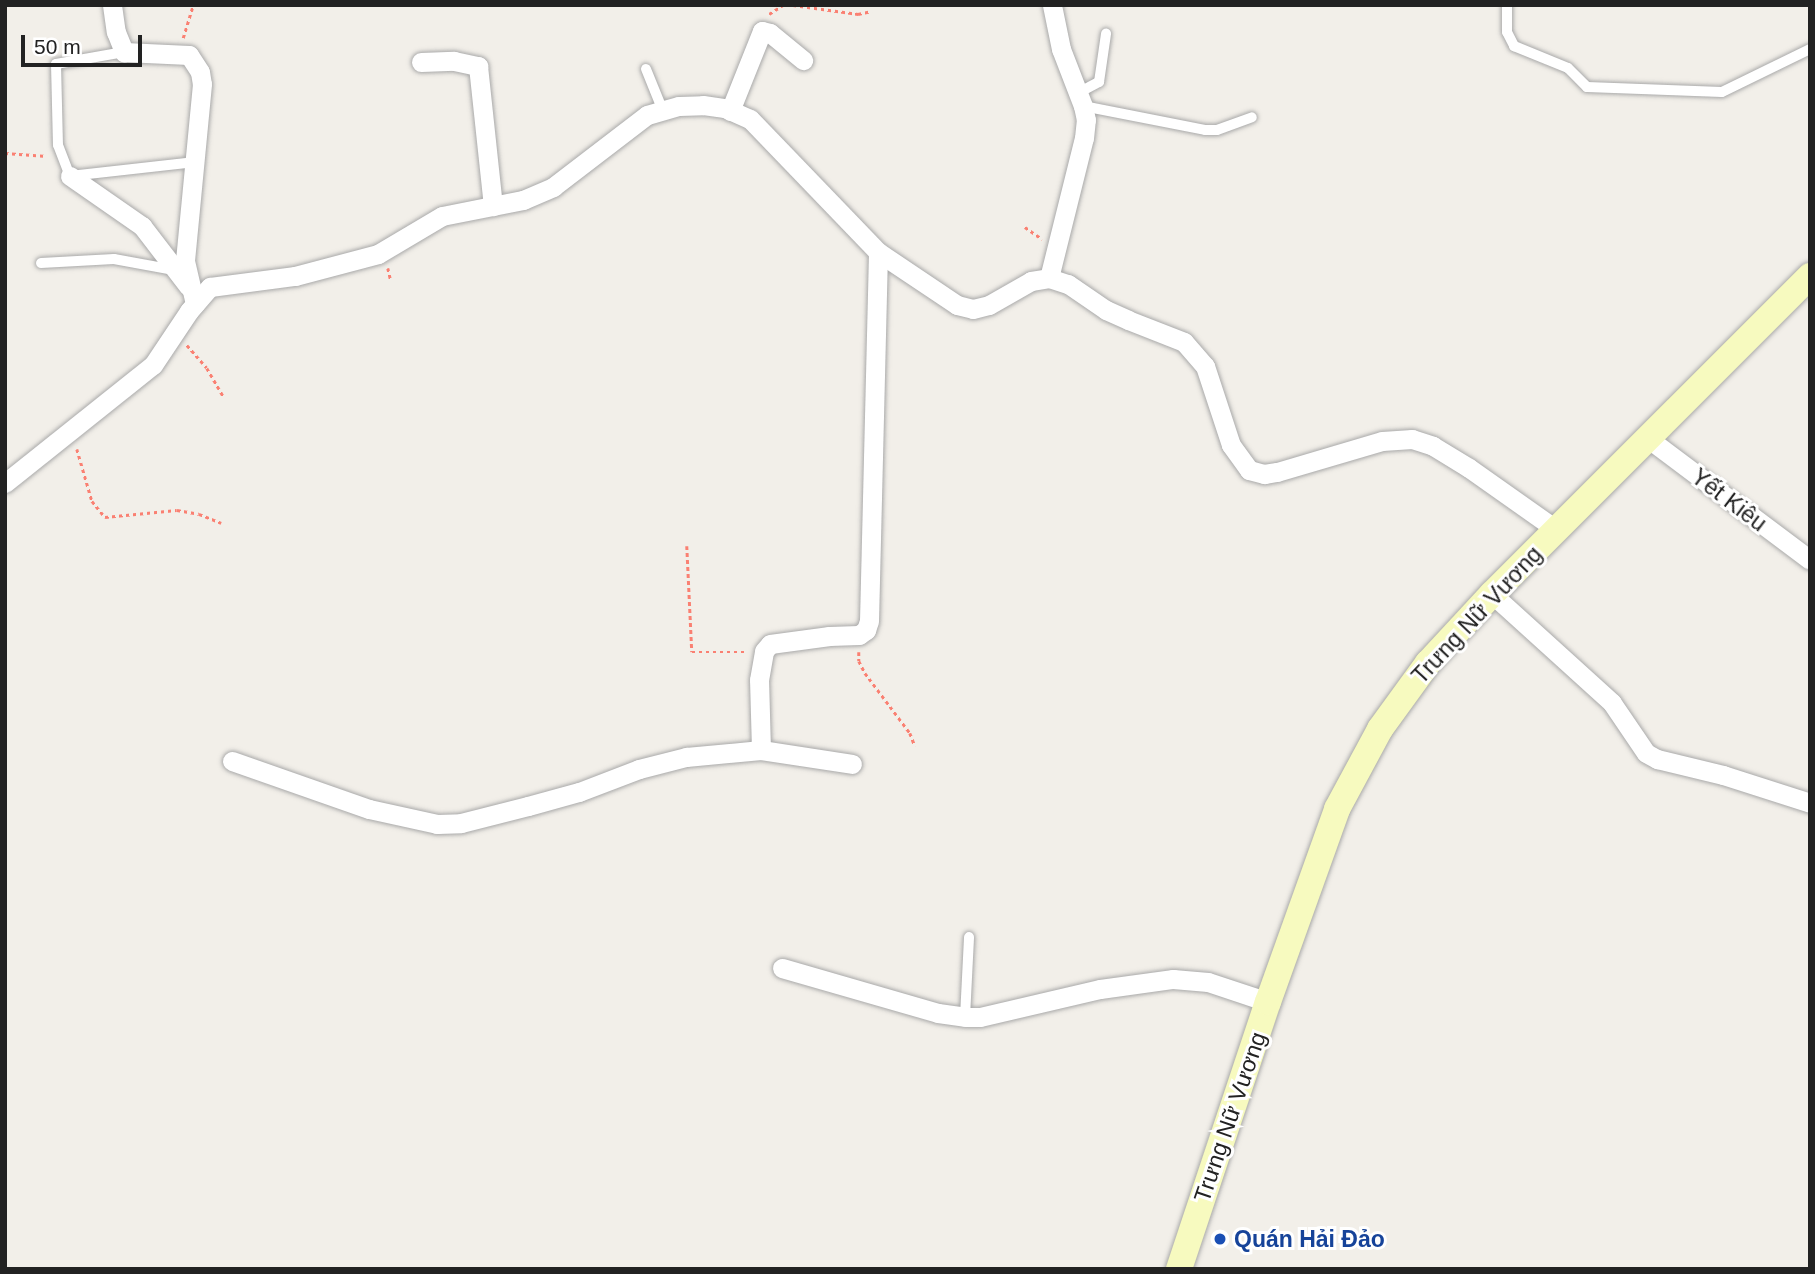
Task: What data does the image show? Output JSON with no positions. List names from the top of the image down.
{
  "streets": {
    "main road": ["Trưng Nữ Vương"],
    "street": ["Yết Kiêu"]
  },
  "crossings": [
    ["Yết Kiêu", "Trưng Nữ Vương"]
  ],
  "places": ["Quán Hải Đảo"],
  "scale_bar": "50 m"
}
